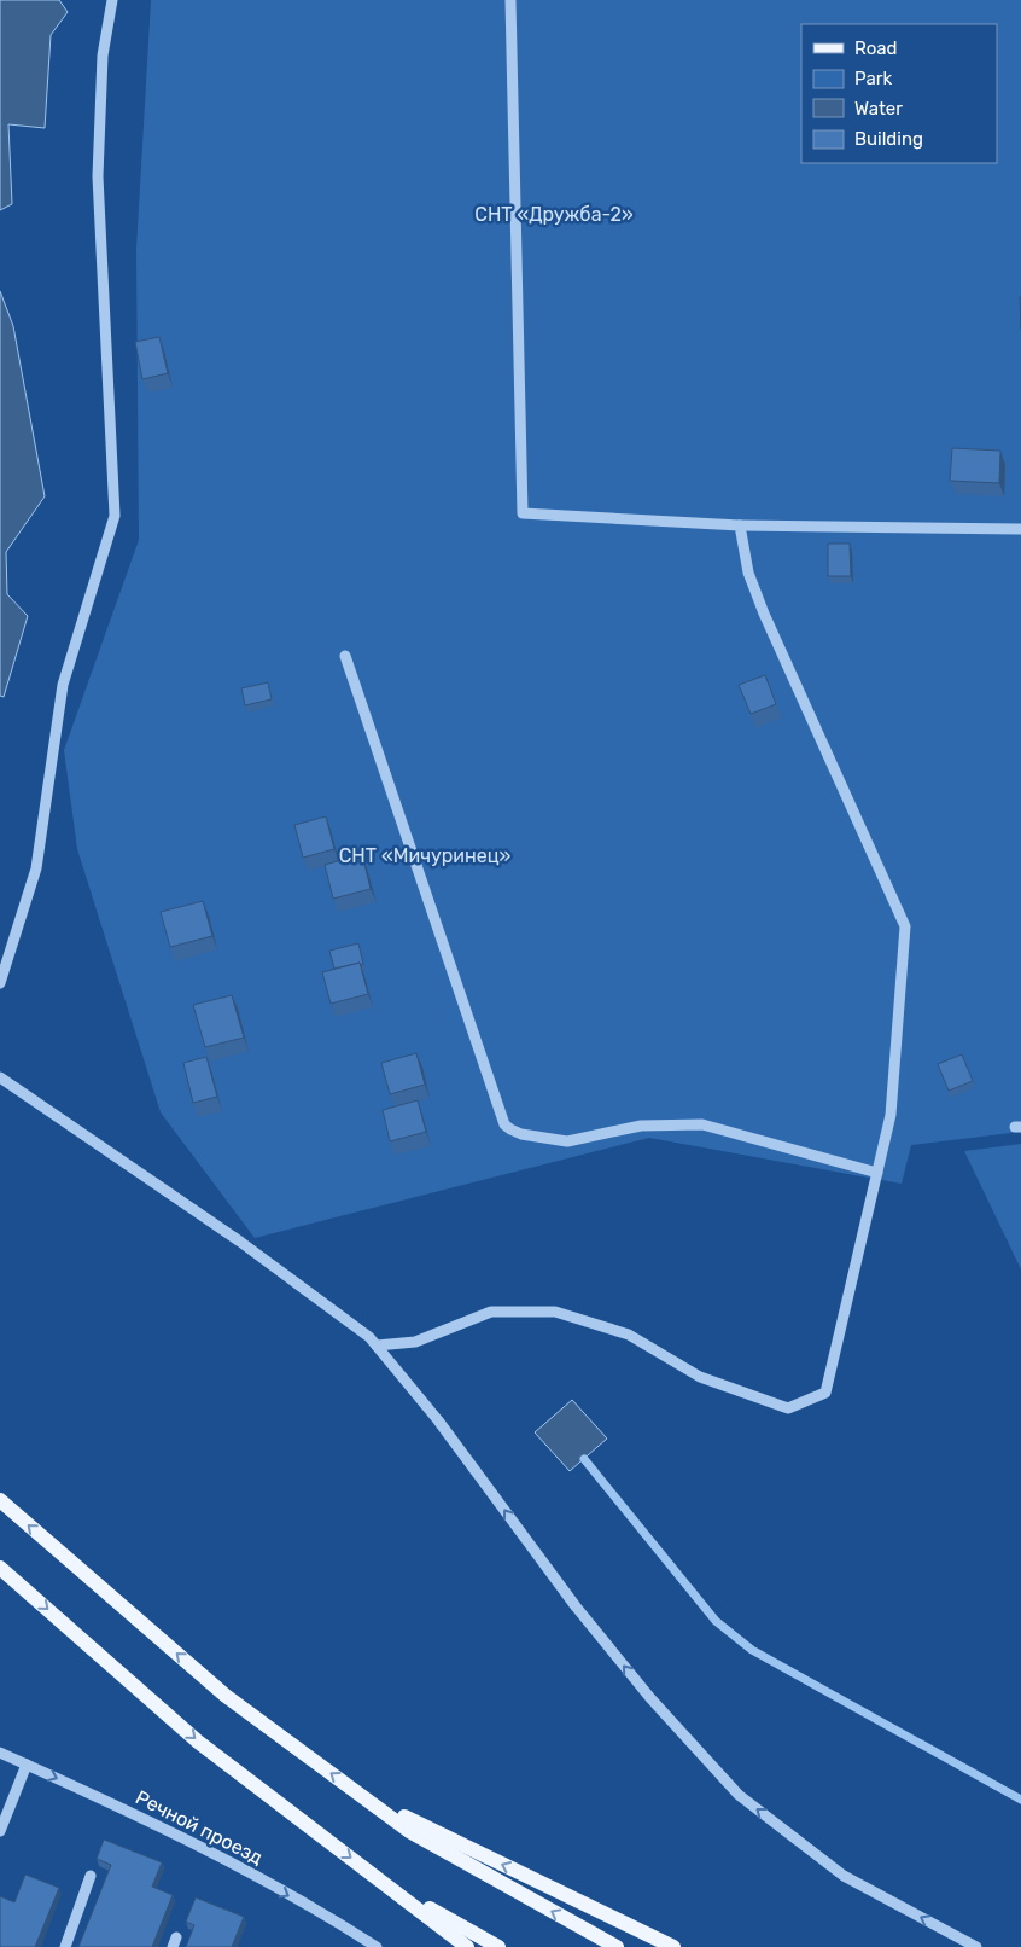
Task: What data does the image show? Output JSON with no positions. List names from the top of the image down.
{
  "streets": {
    "street": ["Речной проезд"]
  },
  "one_way": ["Речной проезд"],
  "parks": ["СНТ «Дружба-2»", "СНТ «Мичуринец»"],
  "legend": [
    "Road",
    "Park",
    "Water",
    "Building"
  ]
}
